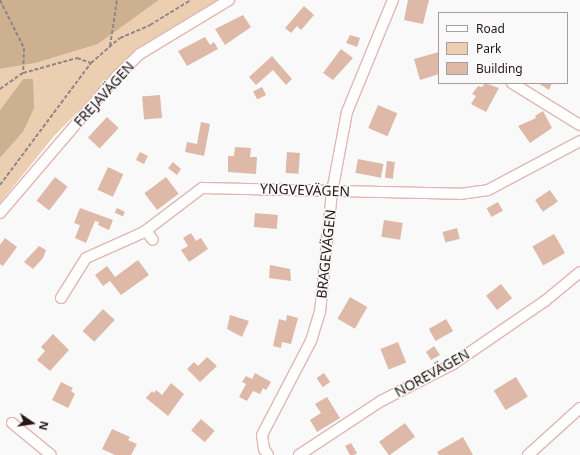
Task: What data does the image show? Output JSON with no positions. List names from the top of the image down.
{
  "streets": {
    "street": [
      "FREJAVÄGEN",
      "YNGVEVÄGEN",
      "BRAGEVÄGEN",
      "NOREVÄGEN"
    ]
  },
  "crossings": [
    ["YNGVEVÄGEN", "BRAGEVÄGEN"]
  ],
  "legend": ["Road", "Park", "Building"],
  "north": "right"
}
